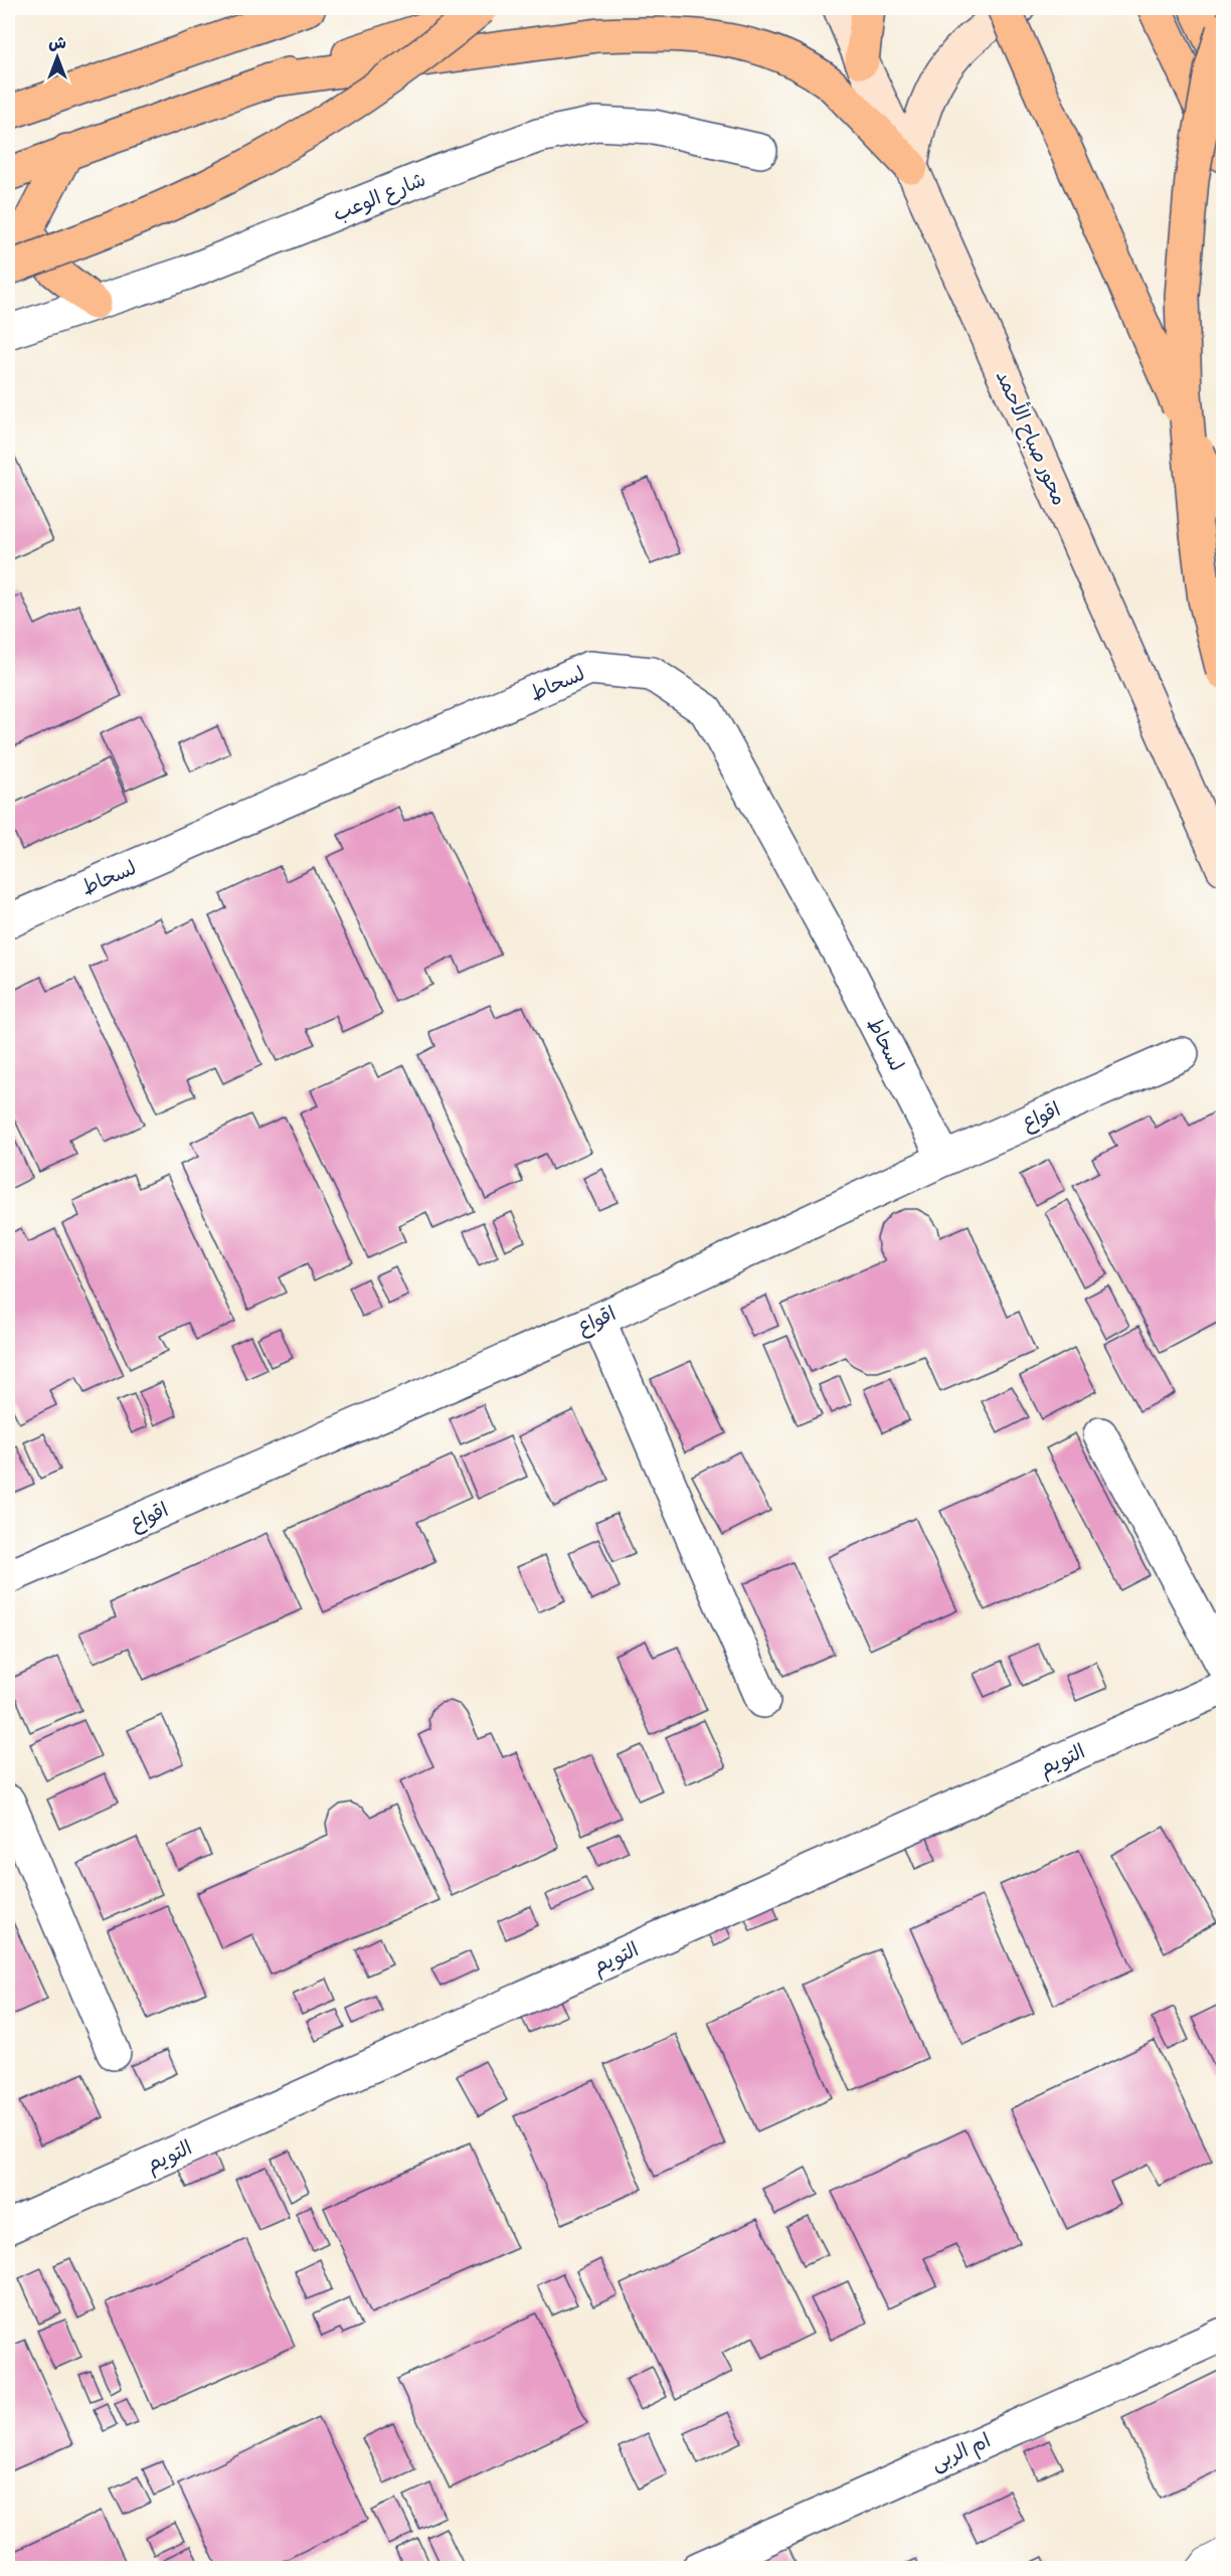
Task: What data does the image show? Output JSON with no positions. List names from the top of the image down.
{
  "streets": {
    "street": [
      "شارع الوعب",
      "محور صباح الأحمد",
      "لسحاط",
      "اقواع",
      "التويم",
      "ام الربى"
    ]
  },
  "crossings": [
    ["لسحاط", "اقواع"]
  ],
  "north": "top"
}
